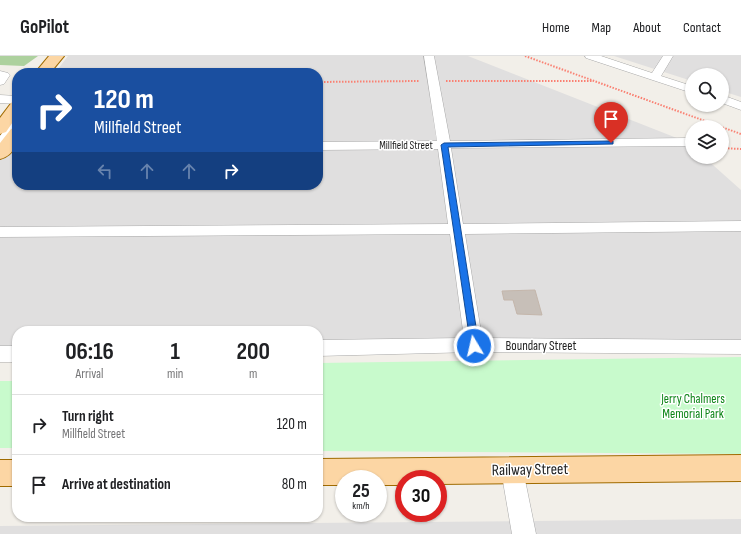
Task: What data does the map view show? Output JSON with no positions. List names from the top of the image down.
{
  "streets": {
    "main road": ["Railway Street"],
    "street": ["Millfield Street", "Boundary Street"]
  },
  "parks": ["Jerry Chalmers Memorial Park"],
  "page": {
    "header": "GoPilot",
    "nav": [
      "Home",
      "Map",
      "About",
      "Contact"
    ],
    "turn": ["120 m", "Millfield Street"],
    "eta": [
      "06:16",
      "Arrival",
      "1",
      "min",
      "200",
      "m"
    ],
    "list": [
      {
        "name": "Turn right",
        "note": "Millfield Street",
        "value": "120 m"
      },
      {
        "name": "Arrive at destination",
        "value": "80 m"
      }
    ],
    "speed": "25 km/h",
    "limit": "30"
  }
}
